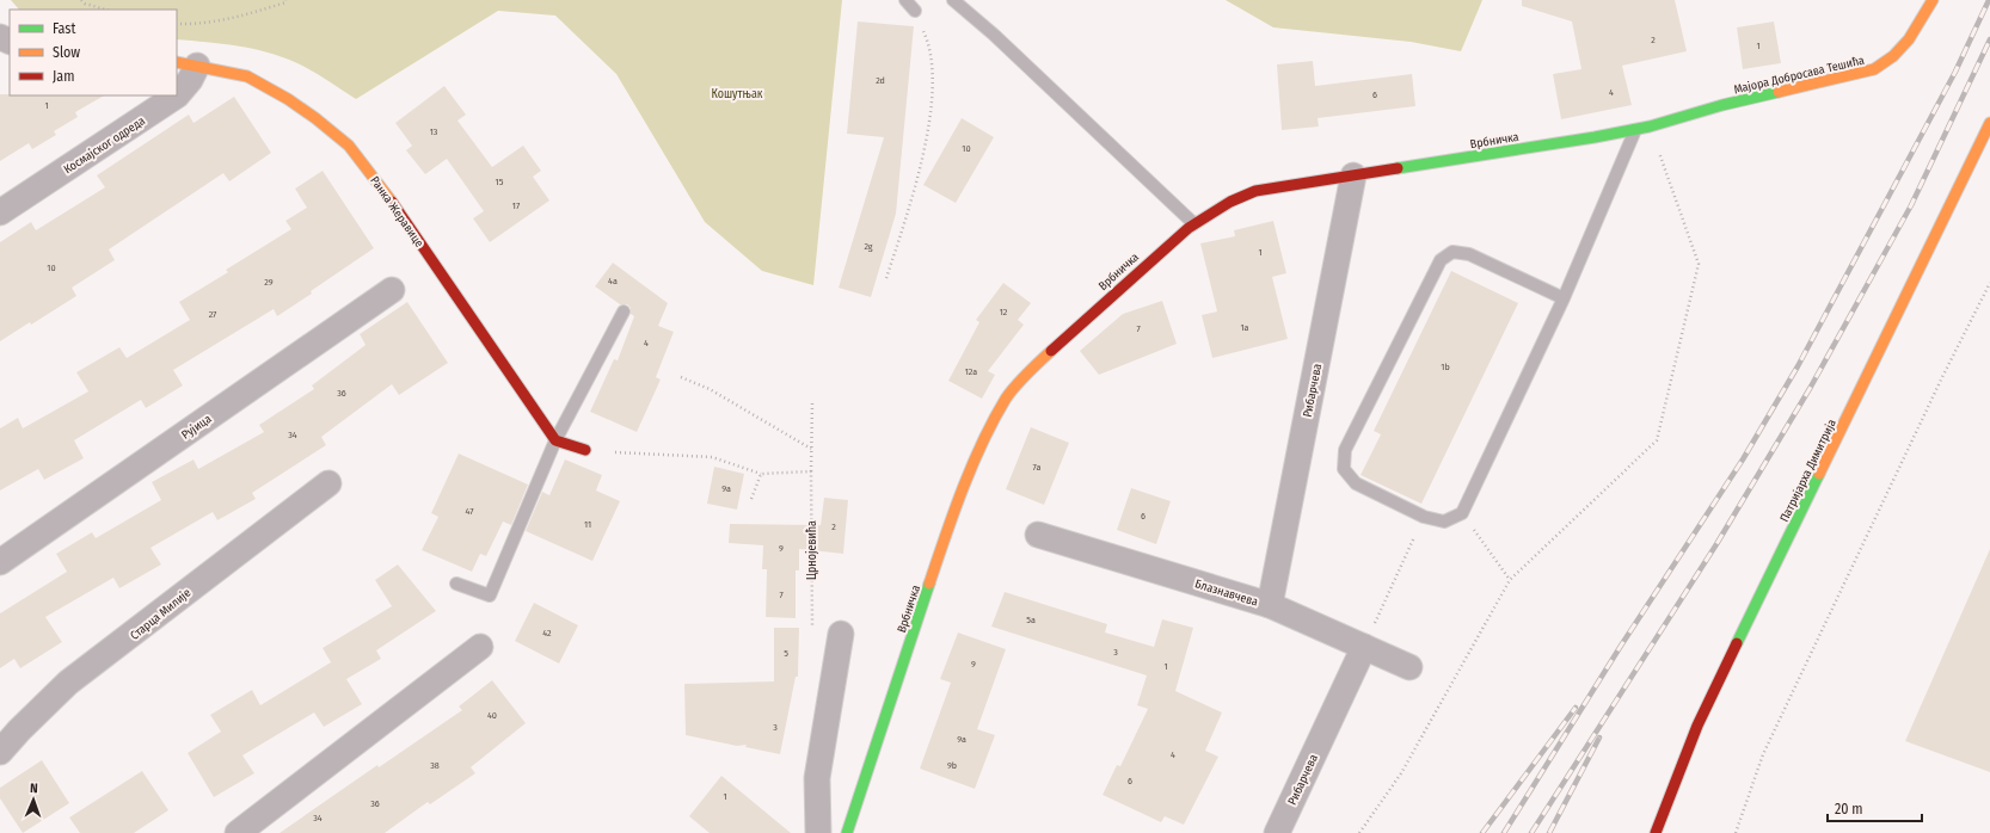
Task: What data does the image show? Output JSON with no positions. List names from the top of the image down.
{
  "streets": {
    "street": [
      "Мајора Добросава Тешића",
      "Врбничка",
      "Космајског одреда",
      "Ранка Жеравице",
      "Рибарчева",
      "Рујица",
      "Патријарха Димитрија",
      "Блазнавчева",
      "Старца Милије"
    ],
    "path": ["Црнојевића"]
  },
  "crossings": [
    ["Мајора Добросава Тешића", "Врбничка"],
    ["Врбничка", "Рибарчева"],
    ["Космајског одреда", "Ранка Жеравице"],
    ["Рибарчева", "Блазнавчева"]
  ],
  "parks": ["Кошутњак"],
  "house_numbers": [
    "2",
    "1",
    "2d",
    "4",
    "6",
    "1",
    "13",
    "10",
    "15",
    "17",
    "2g",
    "1",
    "10",
    "4a",
    "29",
    "12",
    "27",
    "1a",
    "7",
    "4",
    "1b",
    "12a",
    "36",
    "34",
    "7a",
    "9a",
    "47",
    "6",
    "11",
    "2",
    "9",
    "7",
    "5a",
    "42",
    "3",
    "5",
    "9",
    "1",
    "40",
    "3",
    "9a",
    "4",
    "38",
    "9b",
    "6",
    "1",
    "36",
    "34"
  ],
  "legend": ["Fast", "Slow", "Jam"],
  "scale_bar": "20 m",
  "north": "top"
}
